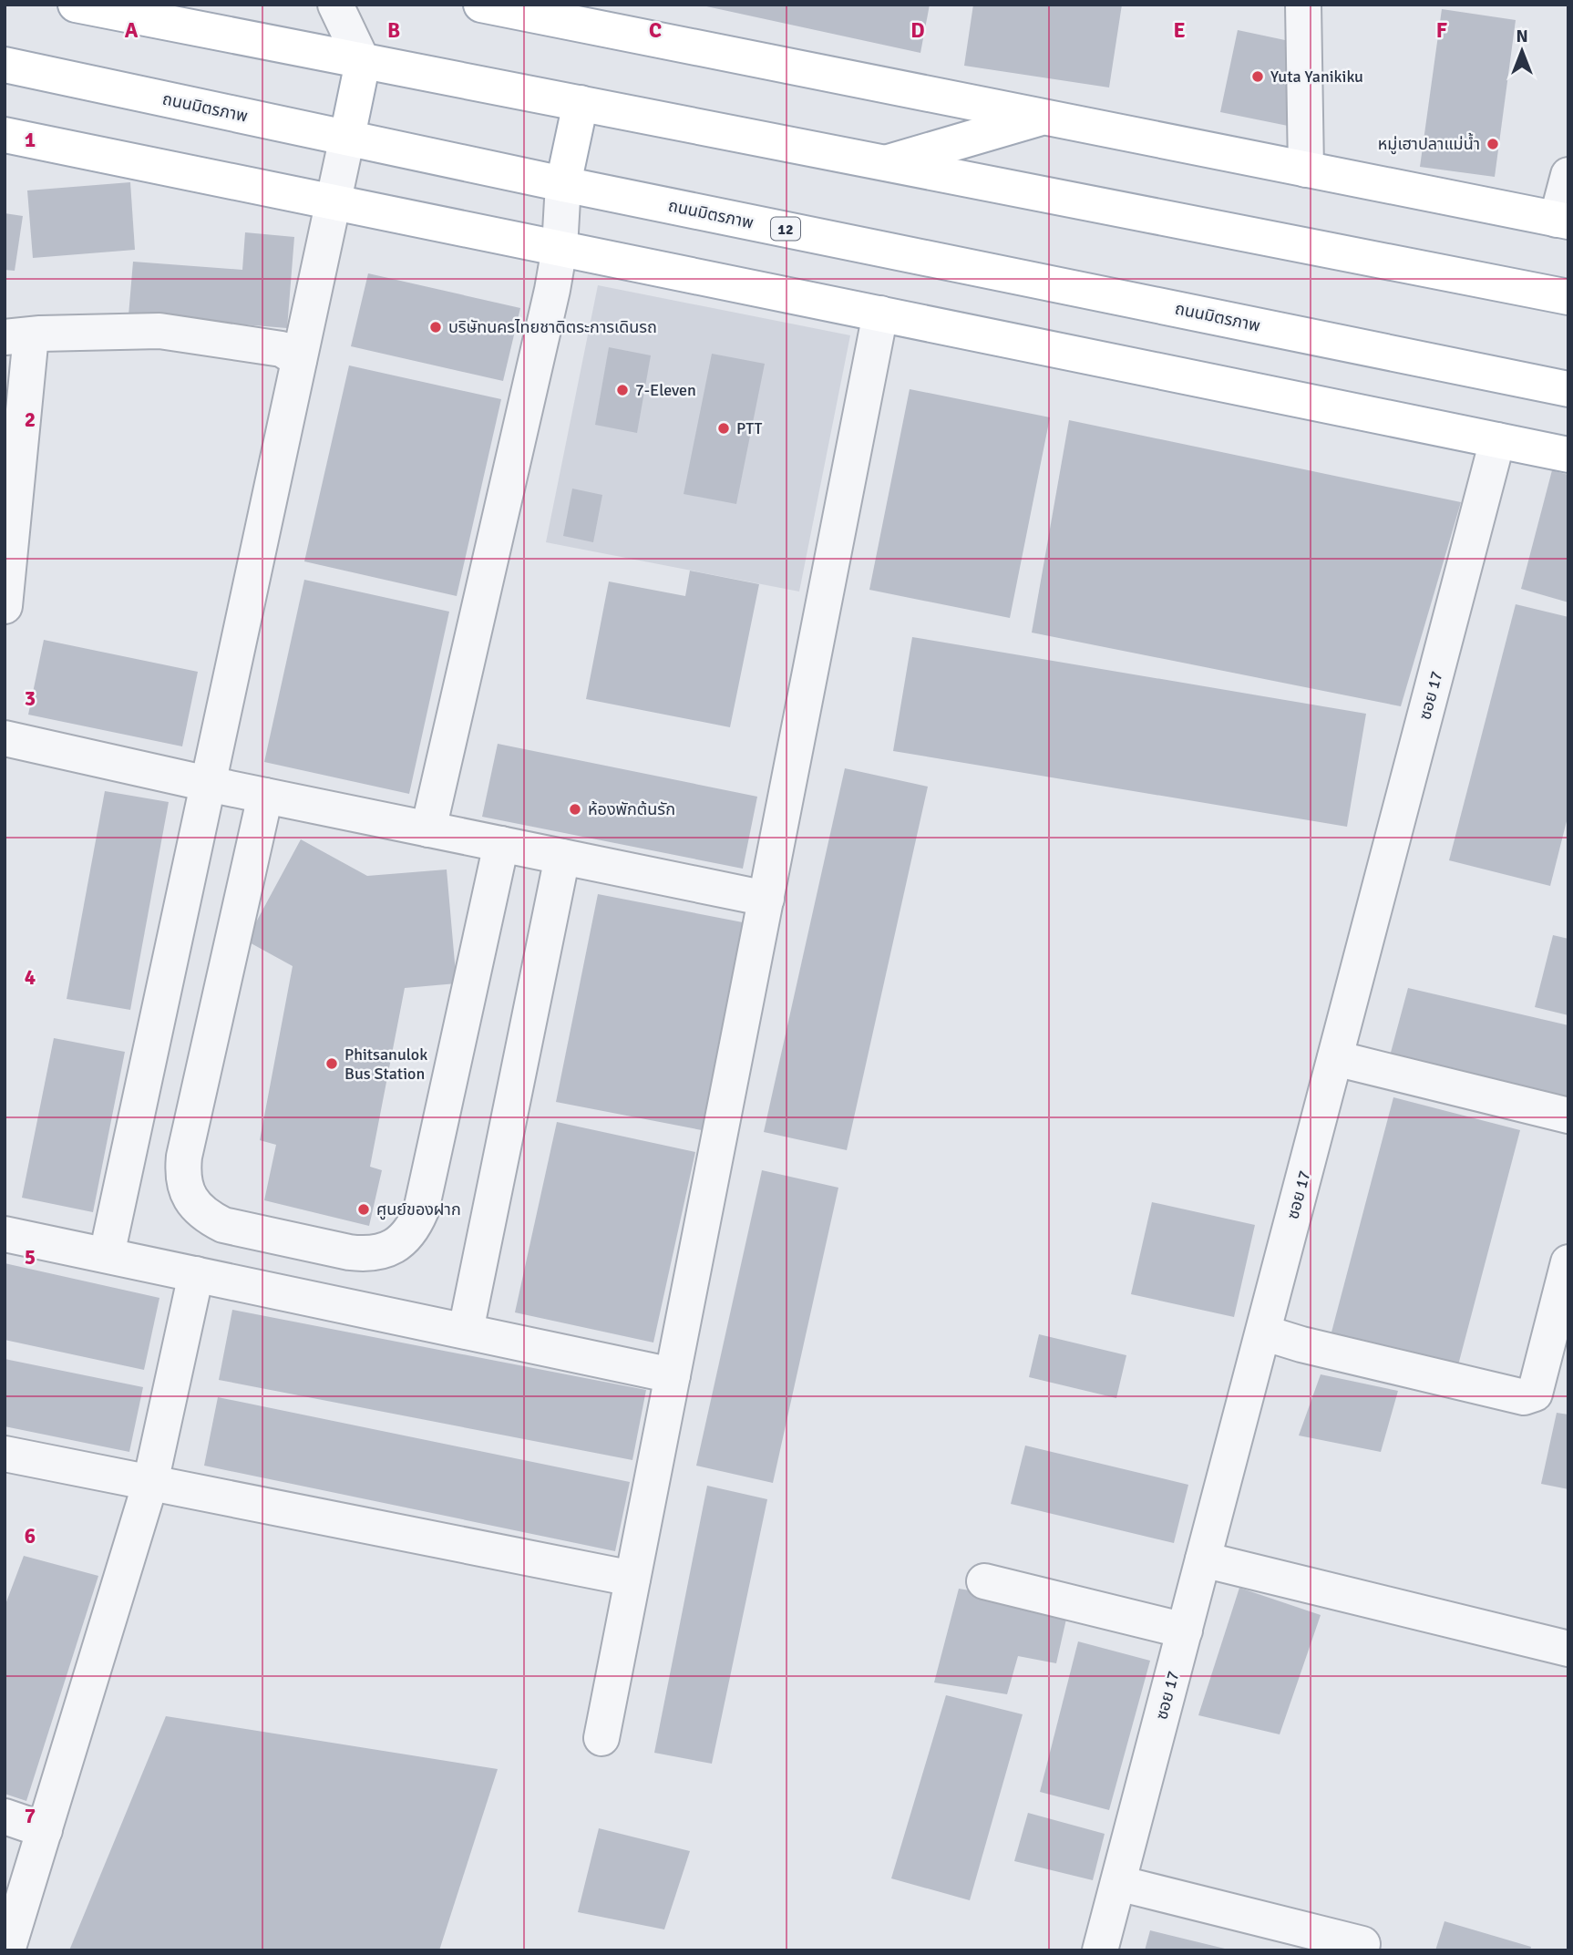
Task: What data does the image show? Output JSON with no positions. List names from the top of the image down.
{
  "streets": {
    "main road": ["ถนนมิตรภาพ", "12"],
    "street": ["ซอย 17"]
  },
  "places": [
    "Yuta Yanikiku",
    "หมู่เฮาปลาแม่น้ำ",
    "บริษัทนครไทยชาติตระการเดินรถ",
    "7-Eleven",
    "PTT",
    "ห้องพักต้นรัก",
    "Phitsanulok Bus Station",
    "ศูนย์ของฝาก"
  ],
  "north": "top",
  "grid": {
    "columns": [
      "A",
      "B",
      "C",
      "D",
      "E",
      "F"
    ],
    "rows": [
      "1",
      "2",
      "3",
      "4",
      "5",
      "6",
      "7"
    ]
  }
}
